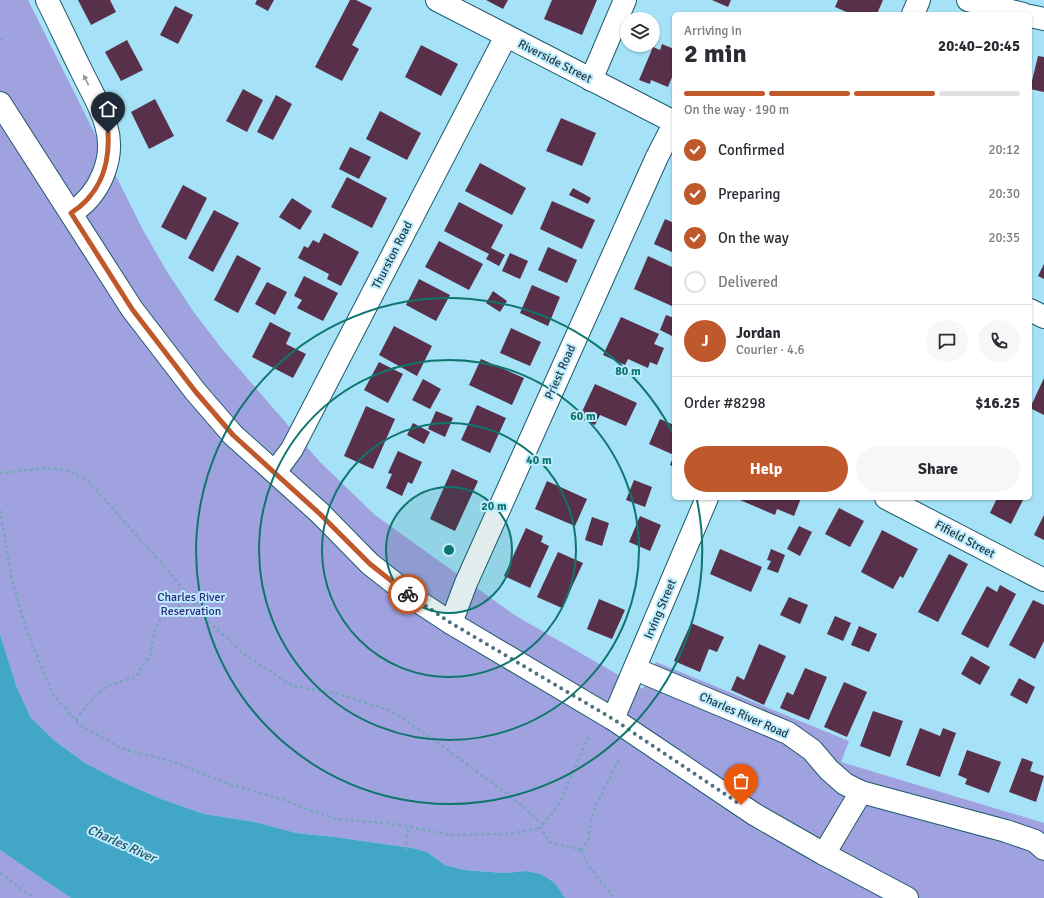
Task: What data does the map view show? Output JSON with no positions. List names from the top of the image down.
{
  "streets": {
    "street": [
      "Riverside Street",
      "Thurston Road",
      "Priest Road",
      "Fifield Street",
      "Irving Street",
      "Charles River Road"
    ]
  },
  "crossings": [
    ["Riverside Street", "Thurston Road"],
    ["Irving Street", "Charles River Road"]
  ],
  "water": ["Charles River"],
  "parks": ["Charles River Reservation"],
  "page": {
    "heading": ["2 min", "Arriving in", "20:40–20:45"],
    "panel": [
      "Jordan",
      "Courier · 4.6",
      "Order #8298",
      "$16.25"
    ],
    "bar": "On the way · 190 m",
    "list": [
      ["Confirmed", "20:12"],
      ["Preparing", "20:30"],
      ["On the way", "20:35"],
      "Delivered"
    ],
    "round": "J",
    "buttons": ["Help", "Share"]
  },
  "rings": [
    "80 m",
    "60 m",
    "40 m",
    "20 m"
  ]
}
